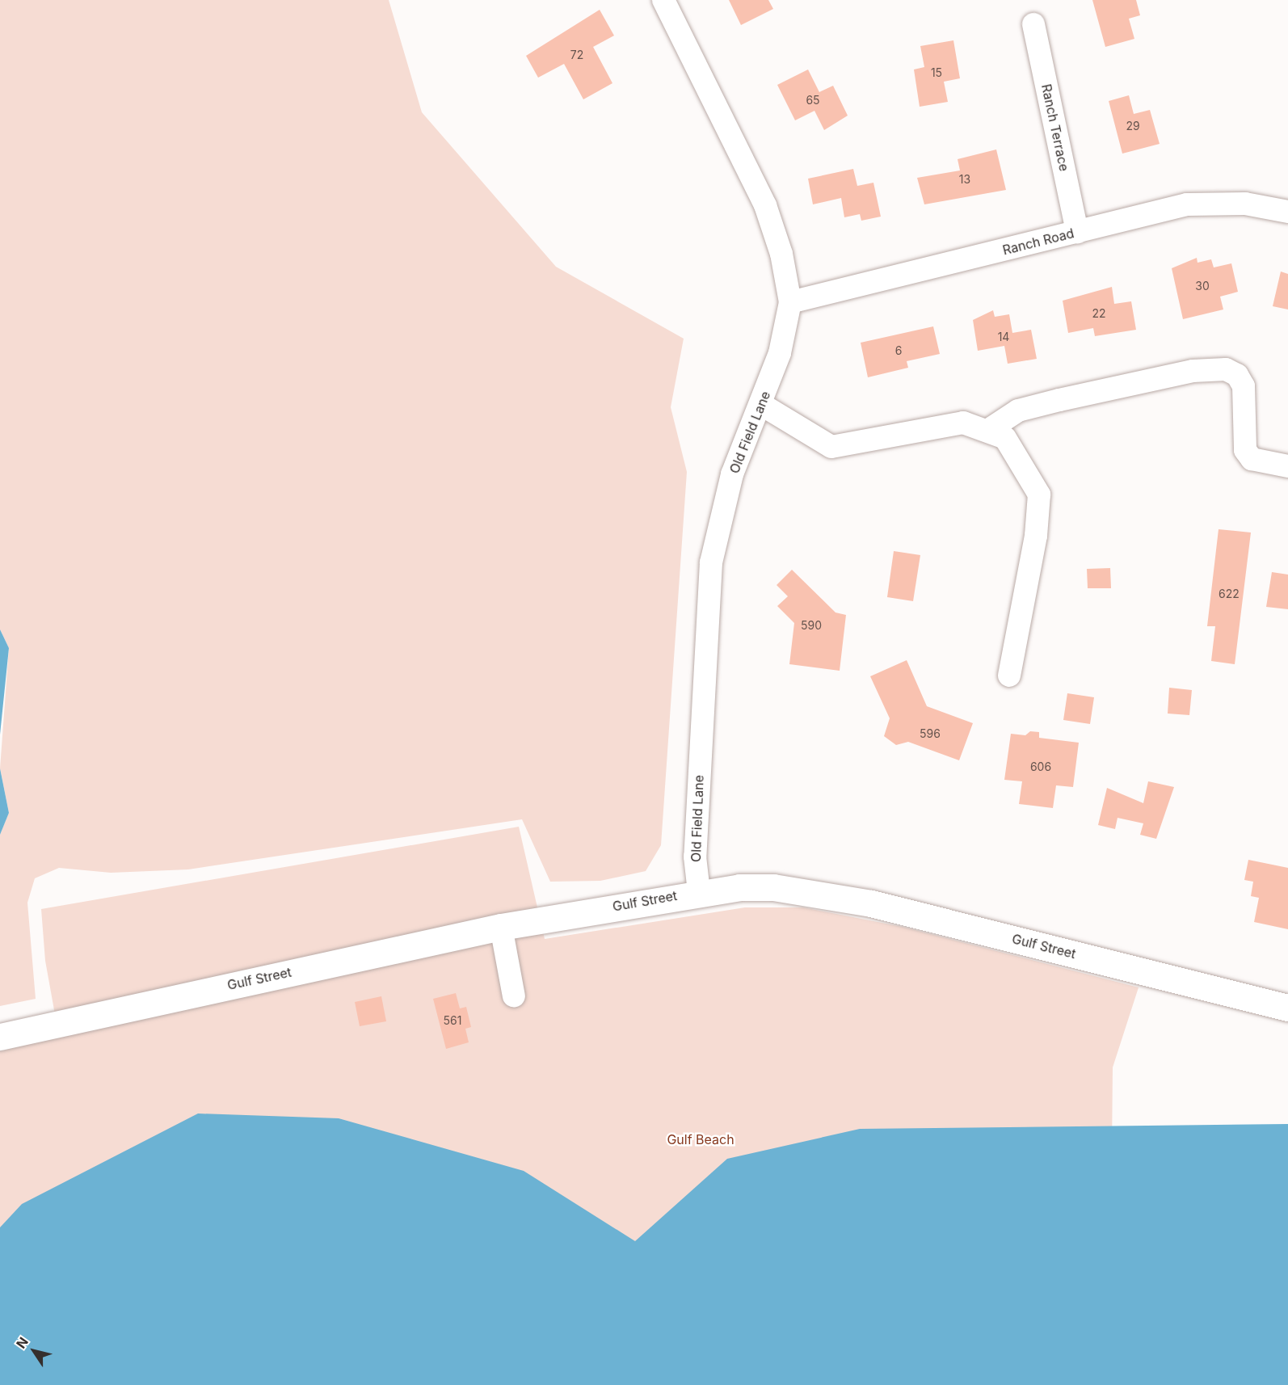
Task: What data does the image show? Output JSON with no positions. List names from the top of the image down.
{
  "streets": {
    "main road": ["Gulf Street"],
    "street": ["Ranch Terrace", "Ranch Road", "Old Field Lane"]
  },
  "crossings": [
    ["Ranch Terrace", "Ranch Road"],
    ["Ranch Road", "Old Field Lane"],
    ["Old Field Lane", "Gulf Street"]
  ],
  "parks": ["Gulf Beach"],
  "house_numbers": [
    "72",
    "15",
    "65",
    "29",
    "13",
    "30",
    "22",
    "14",
    "6",
    "622",
    "590",
    "596",
    "606",
    "561"
  ],
  "north": "top left"
}
